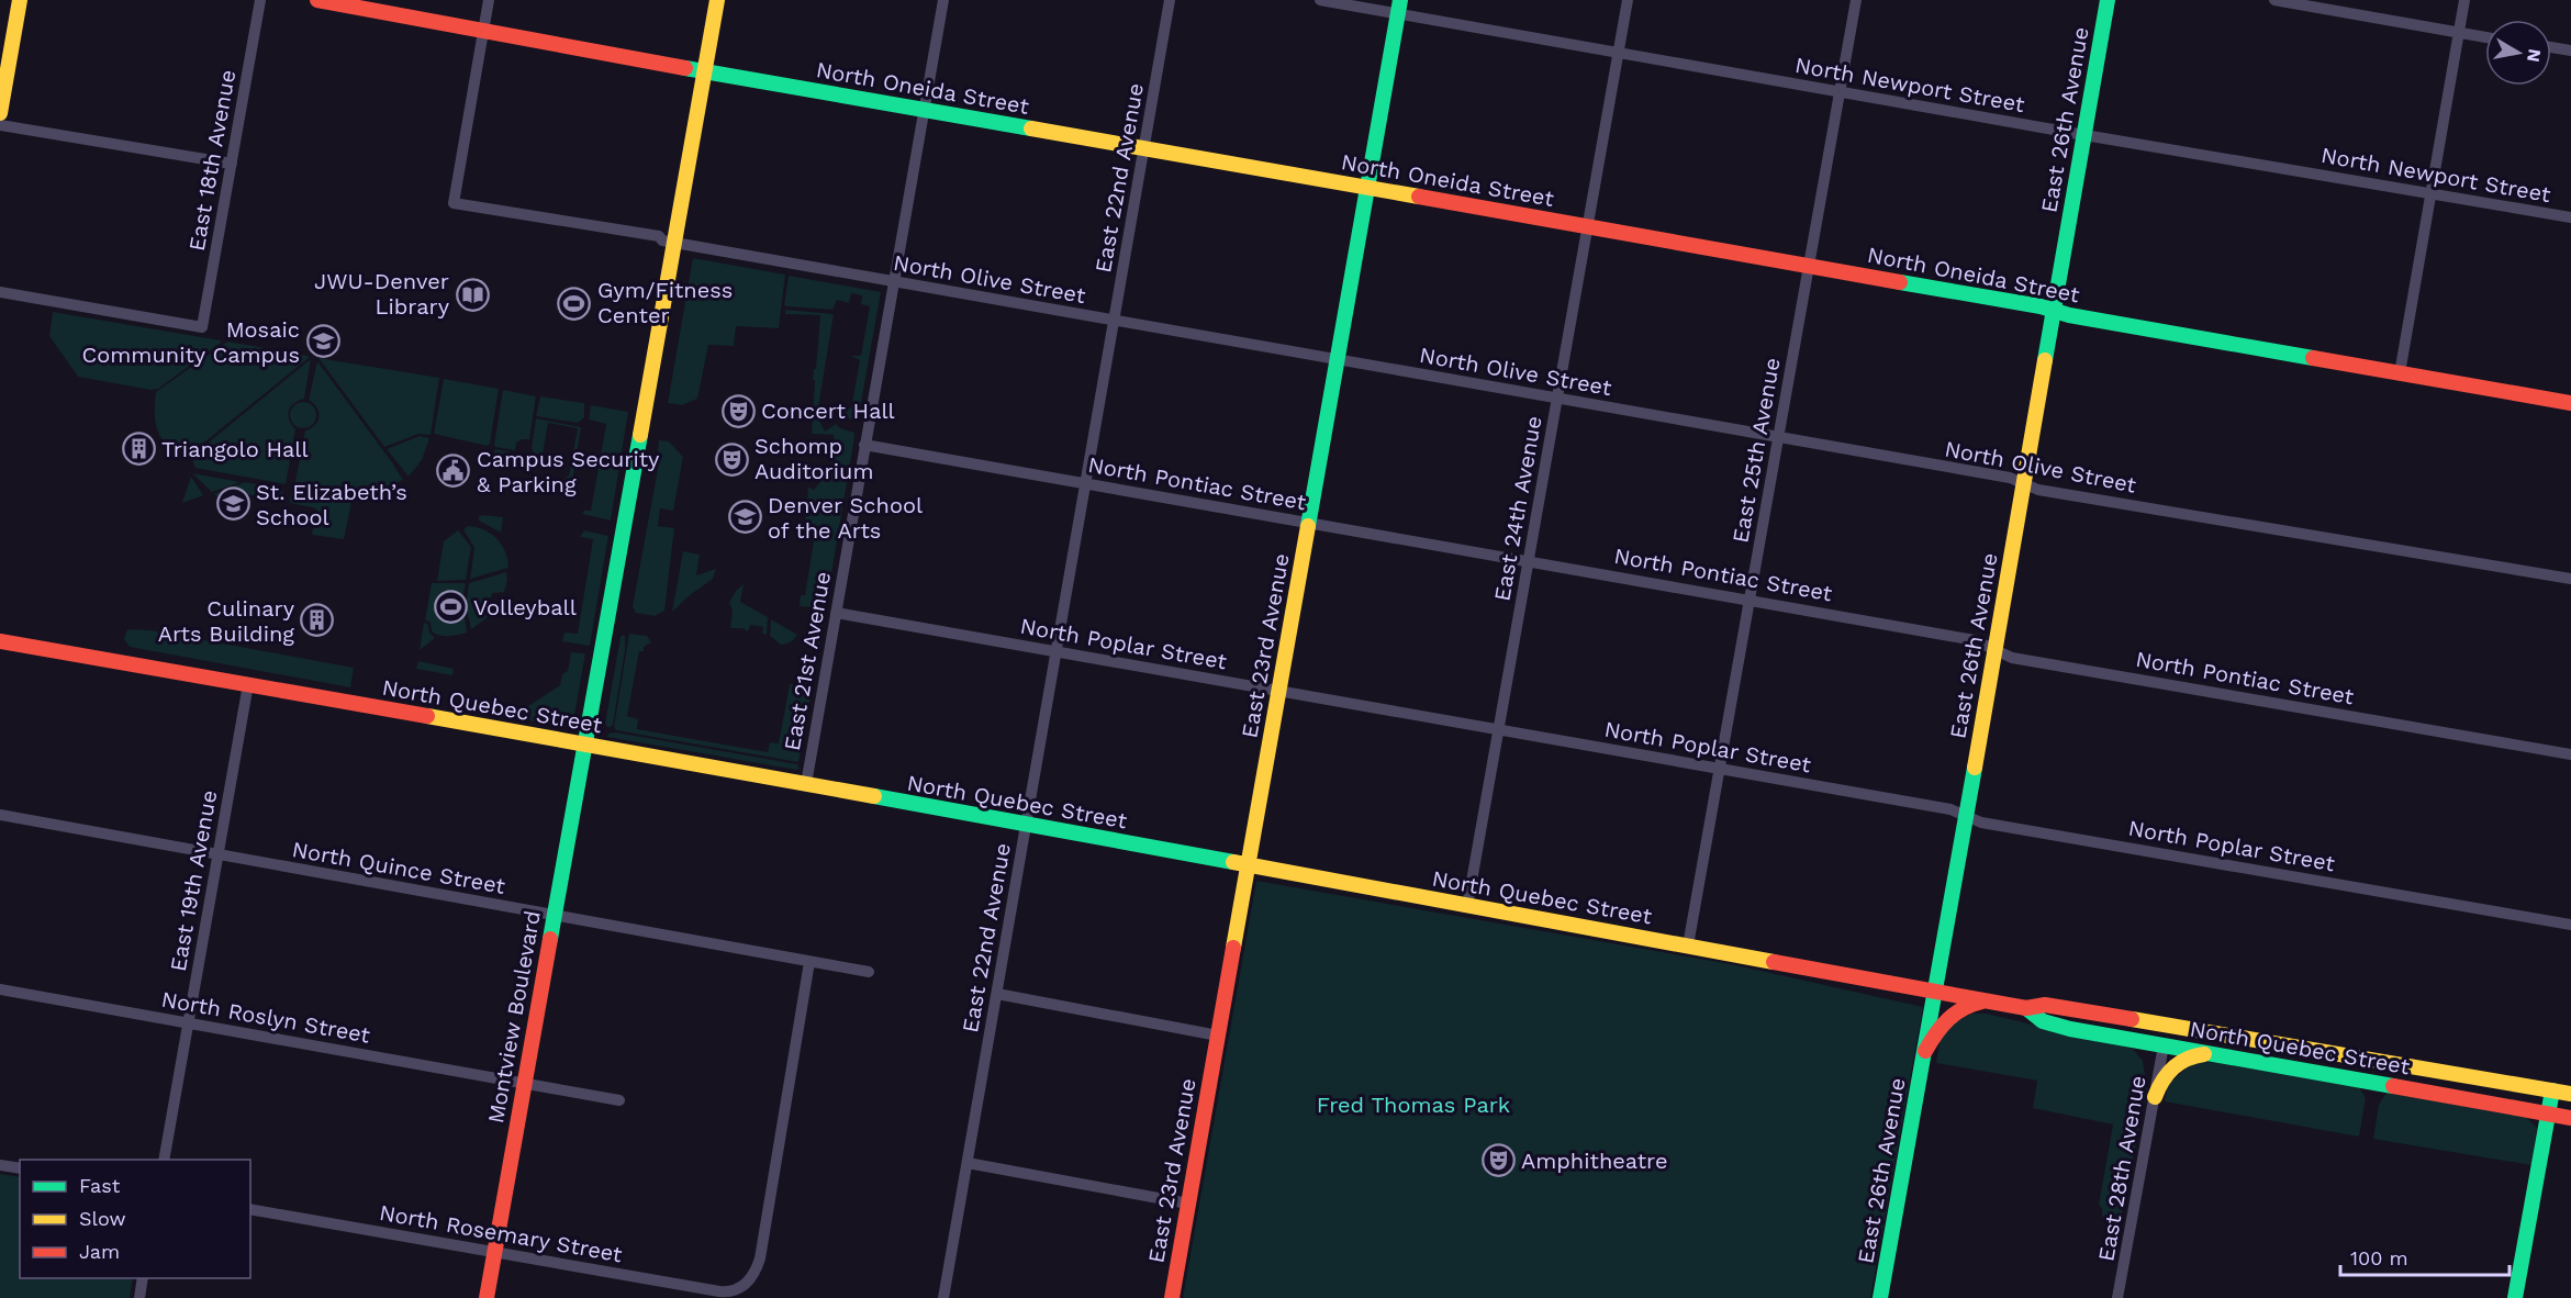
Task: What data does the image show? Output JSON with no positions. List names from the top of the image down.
{
  "streets": {
    "street": [
      "North Newport Street",
      "North Oneida Street",
      "East 26th Avenue",
      "East 18th Avenue",
      "East 22nd Avenue",
      "North Olive Street",
      "East 25th Avenue",
      "North Pontiac Street",
      "East 24th Avenue",
      "North Poplar Street",
      "East 23rd Avenue",
      "East 21st Avenue",
      "North Quebec Street",
      "North Quince Street",
      "East 19th Avenue",
      "North Roslyn Street",
      "Montview Boulevard",
      "East 28th Avenue",
      "North Rosemary Street"
    ]
  },
  "crossings": [
    ["North Newport Street", "East 26th Avenue"],
    ["North Newport Street", "East 25th Avenue"],
    ["North Newport Street", "East 24th Avenue"],
    ["North Newport Street", "East 23rd Avenue"],
    ["North Oneida Street", "East 26th Avenue"],
    ["North Oneida Street", "East 22nd Avenue"],
    ["North Oneida Street", "North Olive Street"],
    ["North Oneida Street", "East 25th Avenue"],
    ["North Oneida Street", "East 24th Avenue"],
    ["North Oneida Street", "East 23rd Avenue"],
    ["North Oneida Street", "East 21st Avenue"],
    ["North Oneida Street", "Montview Boulevard"],
    ["East 26th Avenue", "North Olive Street"],
    ["East 26th Avenue", "North Pontiac Street"],
    ["East 26th Avenue", "North Poplar Street"],
    ["East 26th Avenue", "North Quebec Street"],
    ["East 22nd Avenue", "North Olive Street"],
    ["East 22nd Avenue", "North Pontiac Street"],
    ["East 22nd Avenue", "North Poplar Street"],
    ["East 22nd Avenue", "North Quebec Street"],
    ["North Olive Street", "East 25th Avenue"],
    ["North Olive Street", "East 24th Avenue"],
    ["North Olive Street", "East 23rd Avenue"],
    ["North Olive Street", "East 21st Avenue"],
    ["North Olive Street", "Montview Boulevard"],
    ["East 25th Avenue", "North Pontiac Street"],
    ["East 25th Avenue", "North Poplar Street"],
    ["East 25th Avenue", "North Quebec Street"],
    ["North Pontiac Street", "East 24th Avenue"],
    ["North Pontiac Street", "East 23rd Avenue"],
    ["North Pontiac Street", "East 21st Avenue"],
    ["East 24th Avenue", "North Poplar Street"],
    ["East 24th Avenue", "North Quebec Street"],
    ["North Poplar Street", "East 23rd Avenue"],
    ["North Poplar Street", "East 21st Avenue"],
    ["East 23rd Avenue", "North Quebec Street"],
    ["East 21st Avenue", "North Quebec Street"],
    ["North Quebec Street", "East 19th Avenue"],
    ["North Quebec Street", "Montview Boulevard"],
    ["North Quebec Street", "East 28th Avenue"],
    ["North Quince Street", "East 19th Avenue"],
    ["North Quince Street", "Montview Boulevard"],
    ["North Quince Street", "North Rosemary Street"],
    ["East 19th Avenue", "North Roslyn Street"],
    ["North Roslyn Street", "Montview Boulevard"],
    ["Montview Boulevard", "North Rosemary Street"]
  ],
  "parks": ["Fred Thomas Park"],
  "places": {
    "library": ["JWU-Denver Library"],
    "sports": ["Gym/Fitness Center", "Volleyball"],
    "school or university": ["Mosaic Community Campus", "St. Elizabeth’s School", "Denver School of the Arts"],
    "theatre": ["Concert Hall", "Schomp Auditorium", "Amphitheatre"],
    "building": ["Triangolo Hall", "Culinary Arts Building"],
    "public building": ["Campus Security & Parking"]
  },
  "legend": ["Fast", "Slow", "Jam"],
  "scale_bar": "100 m",
  "north": "right"
}
